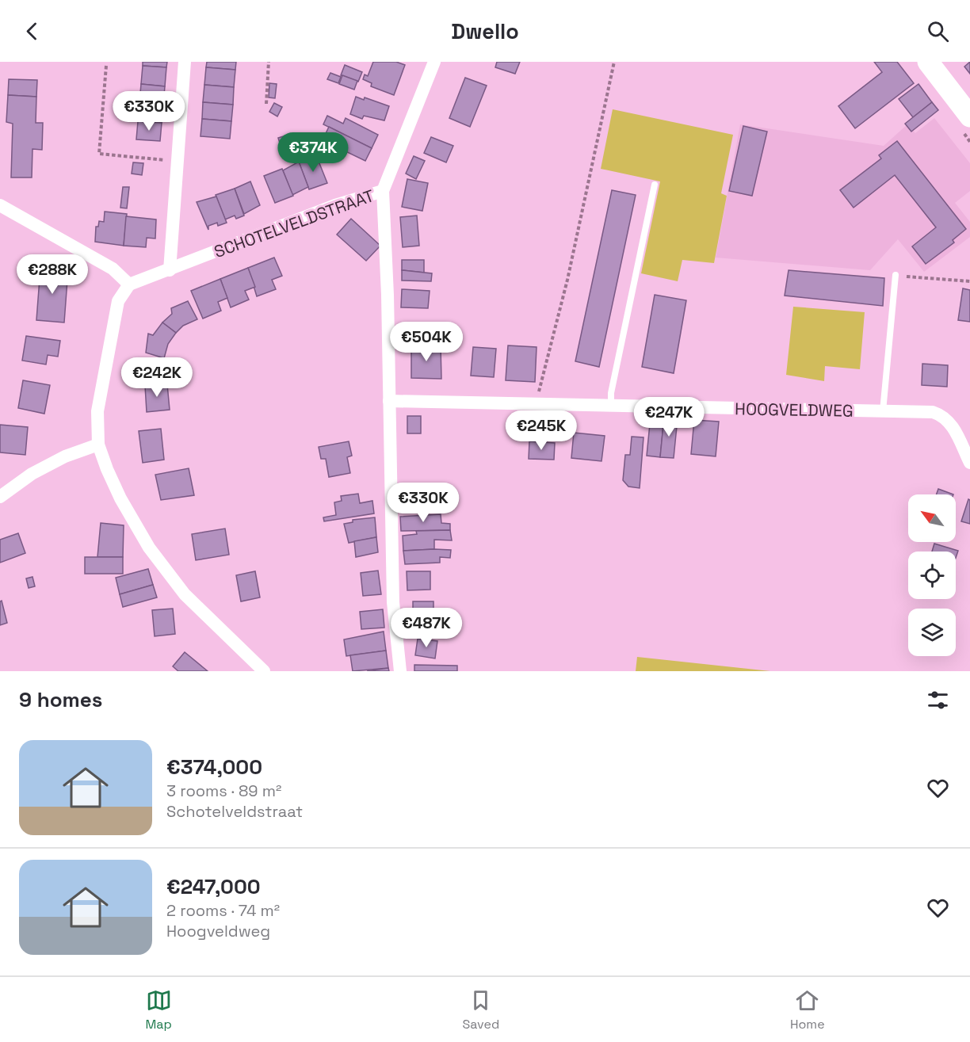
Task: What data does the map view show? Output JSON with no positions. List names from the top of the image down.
{
  "streets": {
    "street": ["SCHOTELVELDSTRAAT", "HOOGVELDWEG"]
  },
  "north": "top left",
  "page": {
    "header": "Dwello",
    "price": [
      "€330K",
      "€374K",
      "€288K",
      "€504K",
      "€242K",
      "€247K",
      "€245K",
      "€330K",
      "€487K"
    ],
    "heading": "9 homes",
    "list": [
      {
        "name": "€374,000",
        "note": "3 rooms · 89 m² · Schotelveldstraat"
      },
      {
        "name": "€247,000",
        "note": "2 rooms · 74 m² · Hoogveldweg"
      }
    ],
    "tabs": ["Map", "Saved", "Home"]
  }
}
